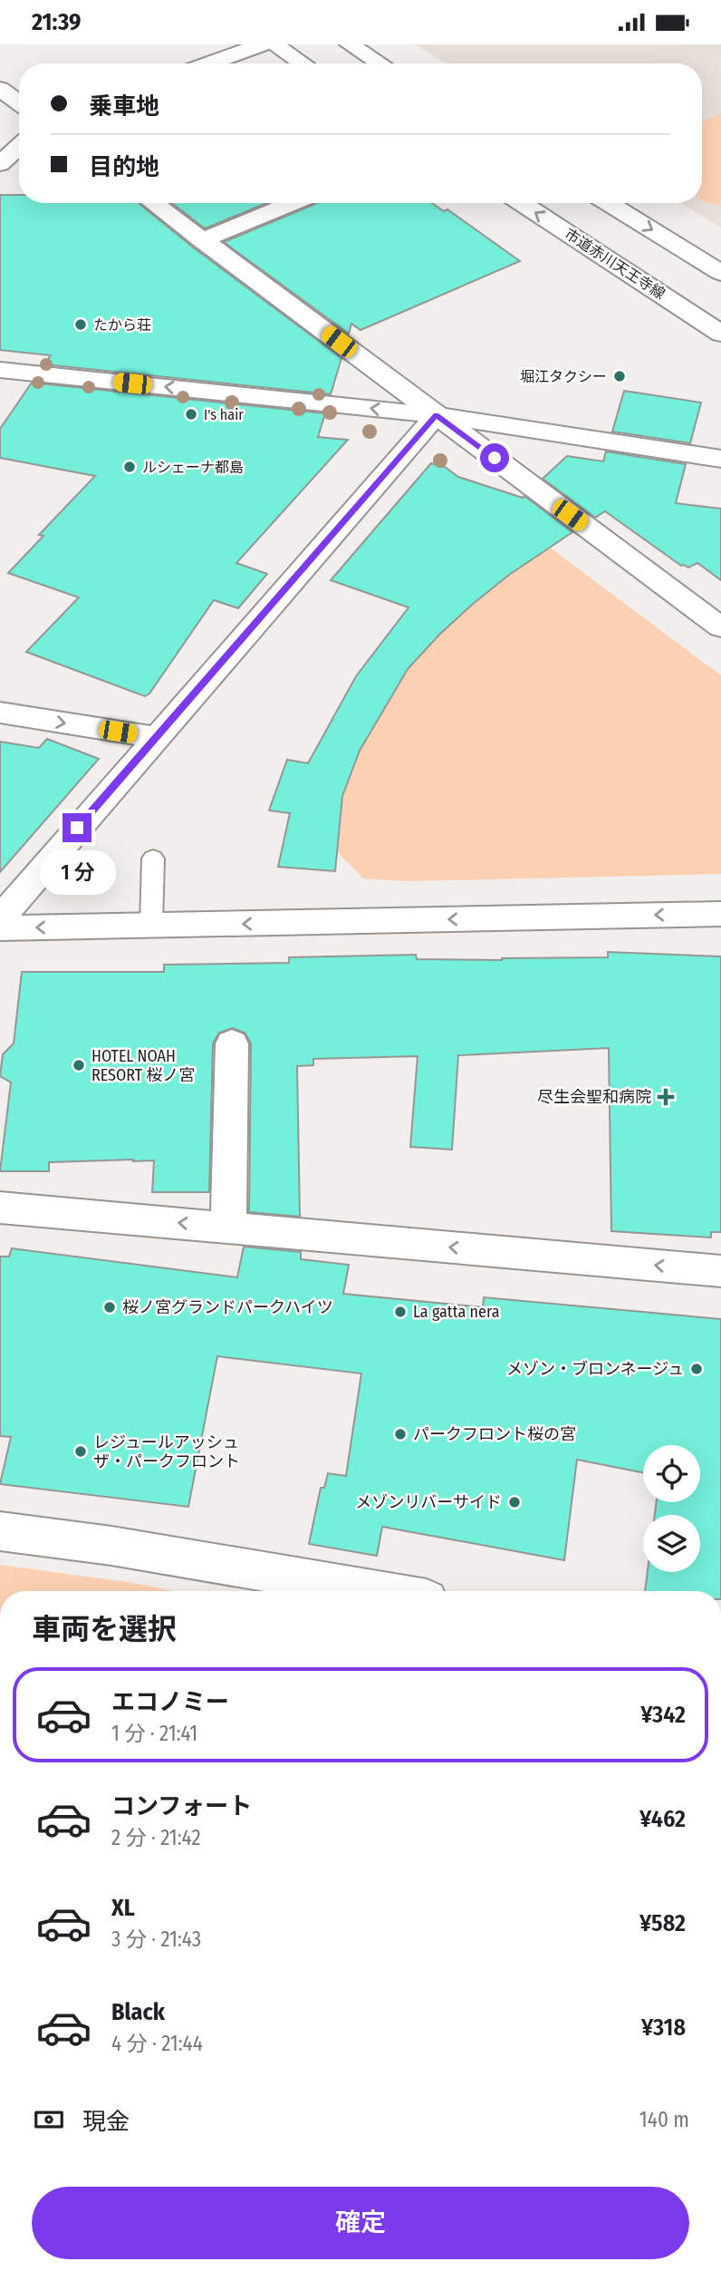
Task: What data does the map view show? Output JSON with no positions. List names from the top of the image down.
{
  "streets": {
    "street": ["市道赤川天王寺線"]
  },
  "places": {
    "other": [
      "たから荘",
      "堀江タクシー",
      "I's hair",
      "ルシェーナ都島",
      "HOTEL NOAH RESORT 桜ノ宮",
      "桜ノ宮グランドパークハイツ",
      "La gatta nera",
      "メゾン・ブロンネージュ",
      "パークフロント桜の宮",
      "レジュールアッシュ ザ・パークフロント",
      "メゾンリバーサイド"
    ],
    "health": ["尽生会聖和病院"]
  },
  "page": {
    "status": "21:39",
    "banner": ["乗車地", "目的地"],
    "bubble": "1 分",
    "heading": "車両を選択",
    "list": [
      {
        "name": "エコノミー",
        "note": "1 分 · 21:41",
        "value": "¥342"
      },
      {
        "name": "コンフォート",
        "note": "2 分 · 21:42",
        "value": "¥462"
      },
      {
        "name": "XL",
        "note": "3 分 · 21:43",
        "value": "¥582"
      },
      {
        "name": "Black",
        "note": "4 分 · 21:44",
        "value": "¥318"
      }
    ],
    "pay": ["現金", "140 m"],
    "buttons": "確定"
  }
}
